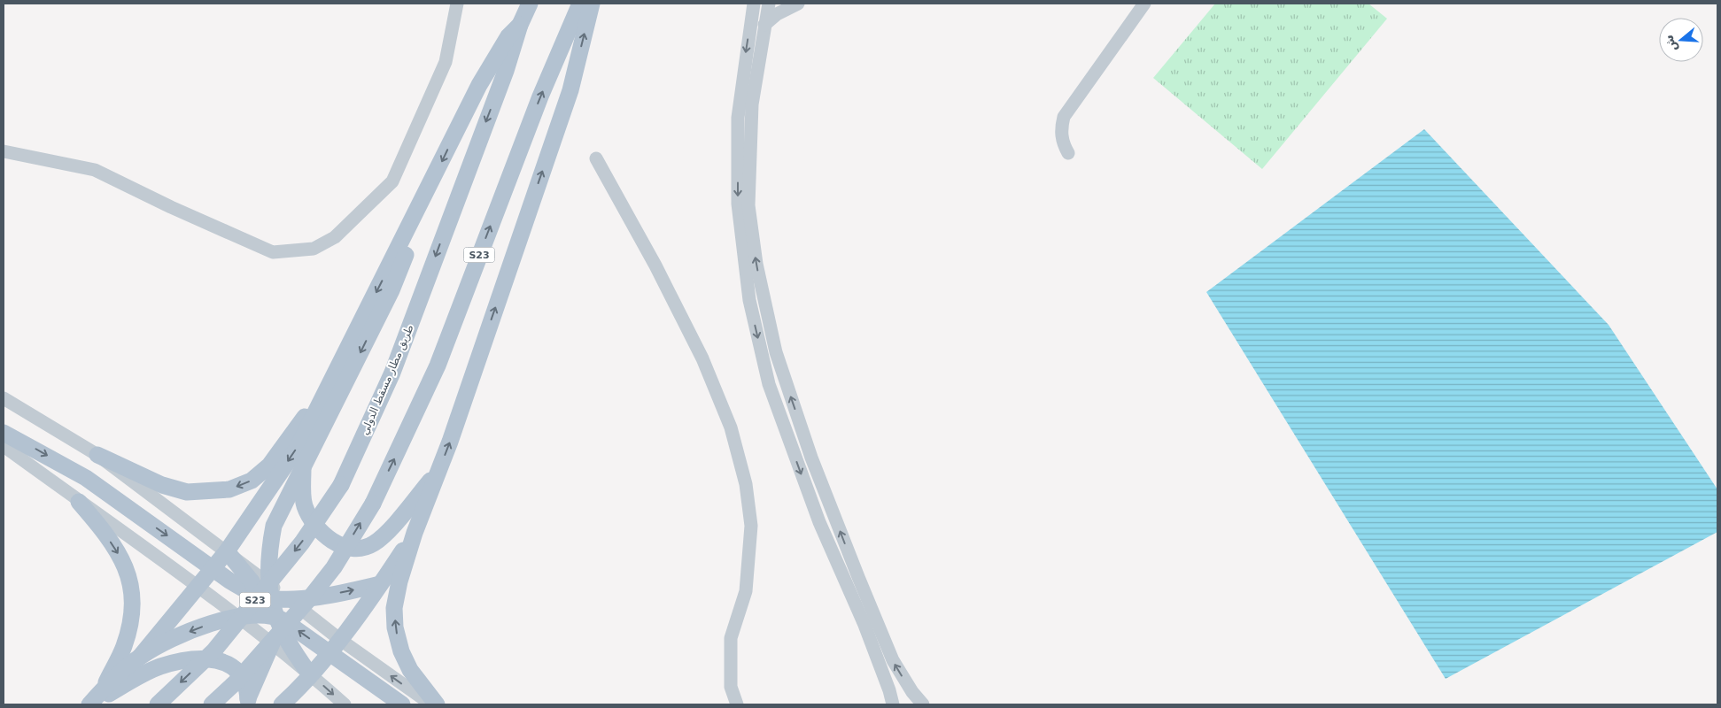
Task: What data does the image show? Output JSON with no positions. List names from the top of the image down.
{
  "streets": {
    "main road": ["S23", "طريق مطار مسقط الدولي"]
  },
  "north": "left"
}
